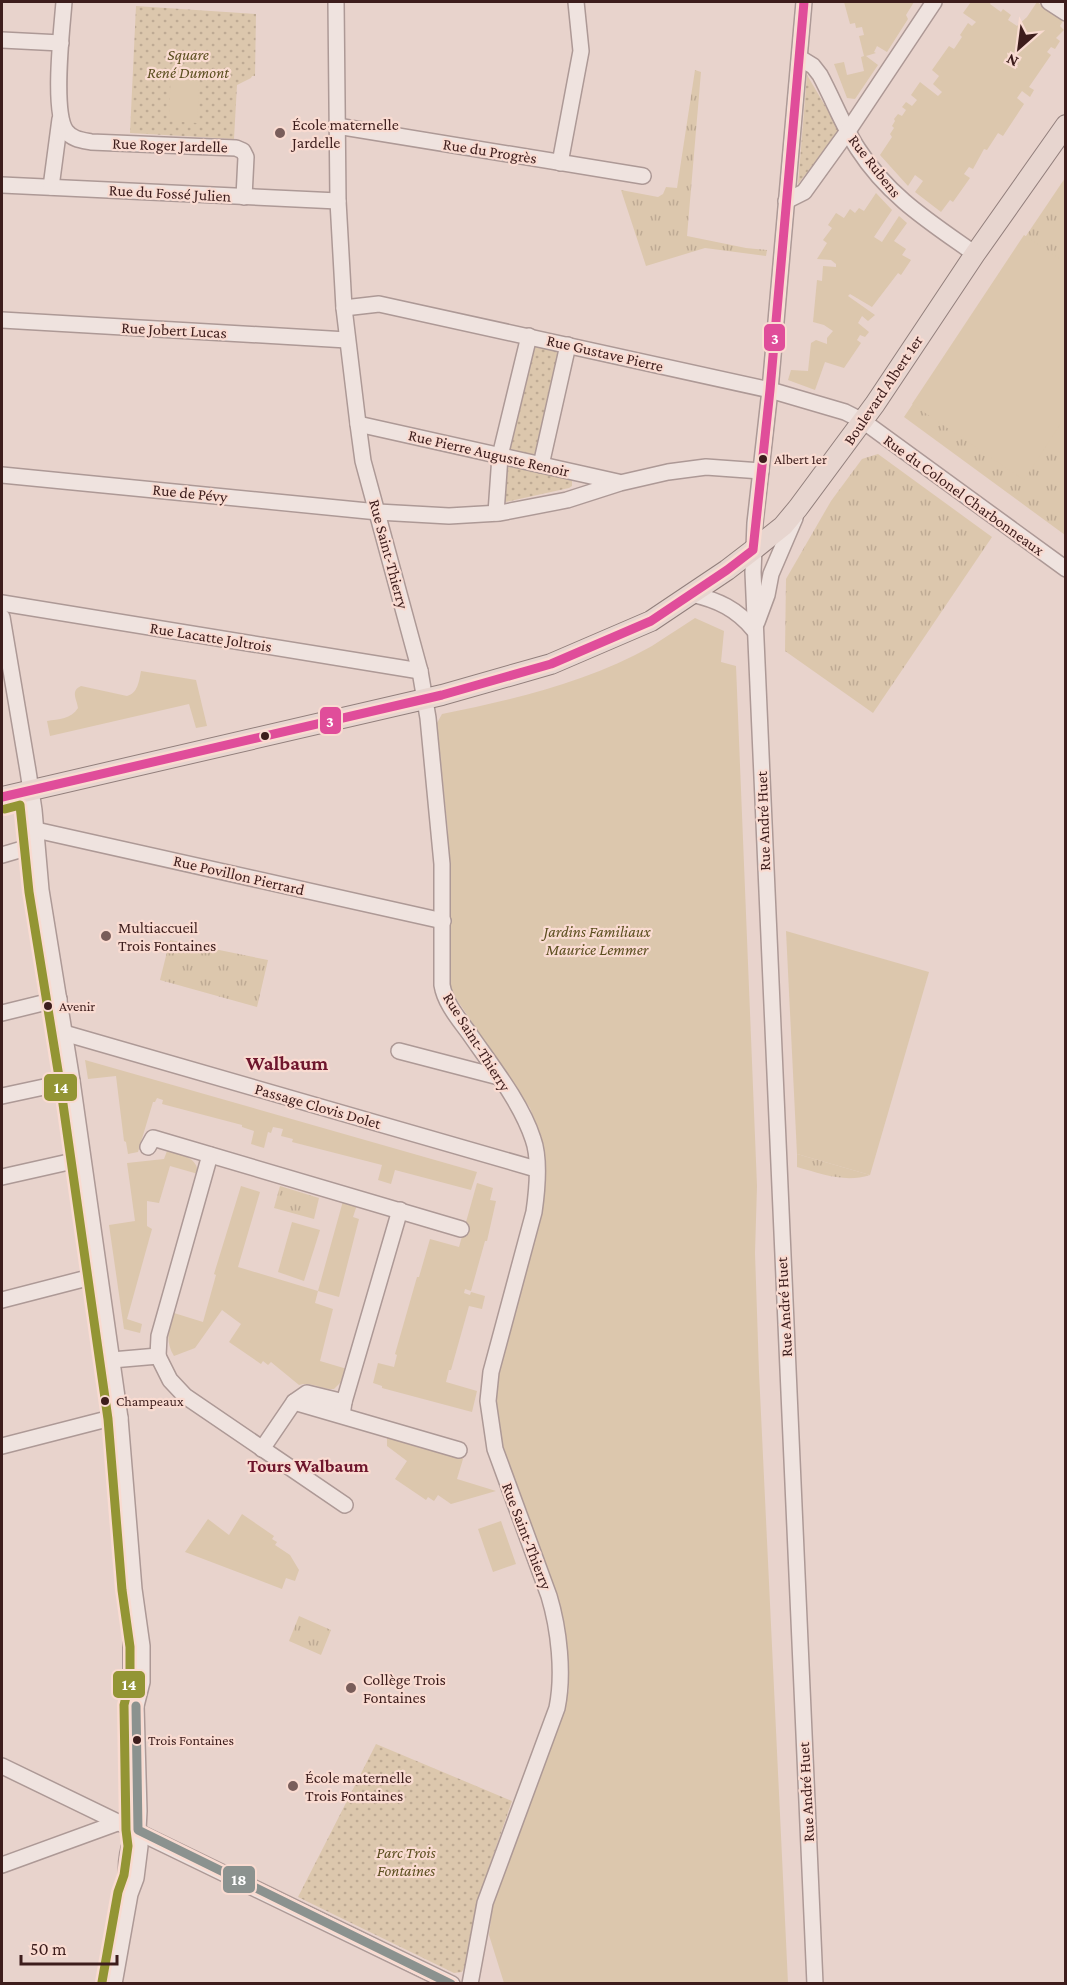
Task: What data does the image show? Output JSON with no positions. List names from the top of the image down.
{
  "streets": {
    "main road": ["Boulevard Albert 1er"],
    "street": [
      "Rue Roger Jardelle",
      "Rue du Progrès",
      "Rue Rubens",
      "Rue du Fossé Julien",
      "Rue Jobert Lucas",
      "Rue Gustave Pierre",
      "Rue Pierre Auguste Renoir",
      "Rue de Pévy",
      "Rue du Colonel Charbonneaux",
      "Rue Saint-Thierry",
      "Rue Lacatte Joltrois",
      "Rue André Huet",
      "Rue Povillon Pierrard",
      "Passage Clovis Dolet"
    ]
  },
  "crossings": [
    ["Rue Roger Jardelle", "Rue du Fossé Julien"],
    ["Rue du Progrès", "Rue Saint-Thierry"],
    ["Rue Rubens", "Boulevard Albert 1er"],
    ["Rue Rubens", "Rue André Huet"],
    ["Rue du Fossé Julien", "Rue Saint-Thierry"],
    ["Rue Jobert Lucas", "Rue Saint-Thierry"],
    ["Rue Gustave Pierre", "Boulevard Albert 1er"],
    ["Rue Gustave Pierre", "Rue du Colonel Charbonneaux"],
    ["Rue Gustave Pierre", "Rue Saint-Thierry"],
    ["Rue Gustave Pierre", "Rue André Huet"],
    ["Boulevard Albert 1er", "Rue du Colonel Charbonneaux"],
    ["Boulevard Albert 1er", "Rue Saint-Thierry"],
    ["Boulevard Albert 1er", "Rue André Huet"],
    ["Rue Pierre Auguste Renoir", "Rue de Pévy"],
    ["Rue Pierre Auguste Renoir", "Rue Saint-Thierry"],
    ["Rue de Pévy", "Rue Saint-Thierry"],
    ["Rue de Pévy", "Rue André Huet"],
    ["Rue Saint-Thierry", "Rue Lacatte Joltrois"],
    ["Rue Saint-Thierry", "Rue Povillon Pierrard"],
    ["Rue Saint-Thierry", "Passage Clovis Dolet"]
  ],
  "districts": ["Walbaum", "Tours Walbaum"],
  "parks": ["Square René Dumont", "Jardins Familiaux Maurice Lemmer", "Parc Trois Fontaines"],
  "places": [
    "École maternelle Jardelle",
    "Albert 1er",
    "Multiaccueil Trois Fontaines",
    "Avenir",
    "Champeaux",
    "Collège Trois Fontaines",
    "Trois Fontaines",
    "École maternelle Trois Fontaines"
  ],
  "lines": ["transit line 3", "transit line 14", "transit line 18"],
  "scale_bar": "50 m",
  "north": "bottom left"
}
